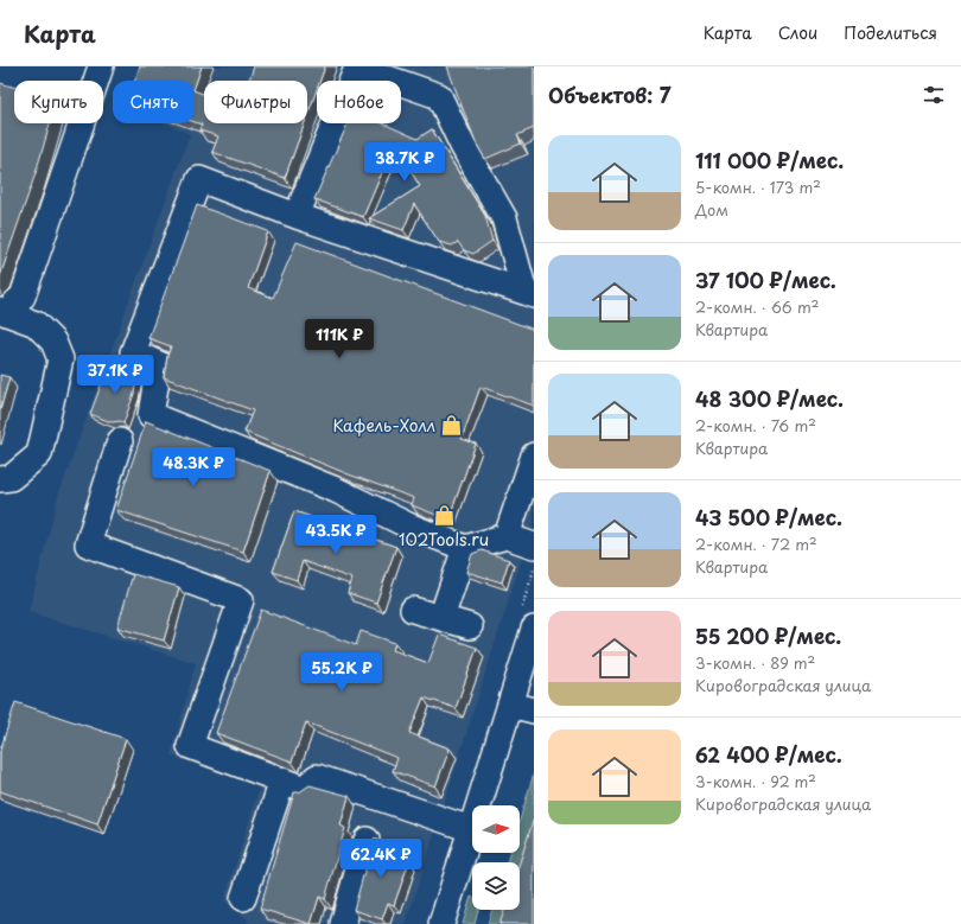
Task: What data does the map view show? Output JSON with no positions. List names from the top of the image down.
{
  "places": {
    "shop": ["Кафель-Холл", "102Tools.ru"]
  },
  "north": "right",
  "page": {
    "header": "Карта",
    "nav": ["Карта", "Слои", "Поделиться"],
    "heading": "Объектов: 7",
    "chip": [
      "Купить",
      "Снять",
      "Фильтры",
      "Новое"
    ],
    "list": [
      {
        "name": "111 000 ₽/мес.",
        "note": "5-комн. · 173 m² · Дом"
      },
      {
        "name": "37 100 ₽/мес.",
        "note": "2-комн. · 66 m² · Квартира"
      },
      {
        "name": "48 300 ₽/мес.",
        "note": "2-комн. · 76 m² · Квартира"
      },
      {
        "name": "43 500 ₽/мес.",
        "note": "2-комн. · 72 m² · Квартира"
      },
      {
        "name": "55 200 ₽/мес.",
        "note": "3-комн. · 89 m² · Кировоградская улица"
      },
      {
        "name": "62 400 ₽/мес.",
        "note": "3-комн. · 92 m² · Кировоградская улица"
      }
    ],
    "price": [
      "38.7K ₽",
      "111K ₽",
      "37.1K ₽",
      "48.3K ₽",
      "43.5K ₽",
      "55.2K ₽",
      "62.4K ₽"
    ]
  }
}
